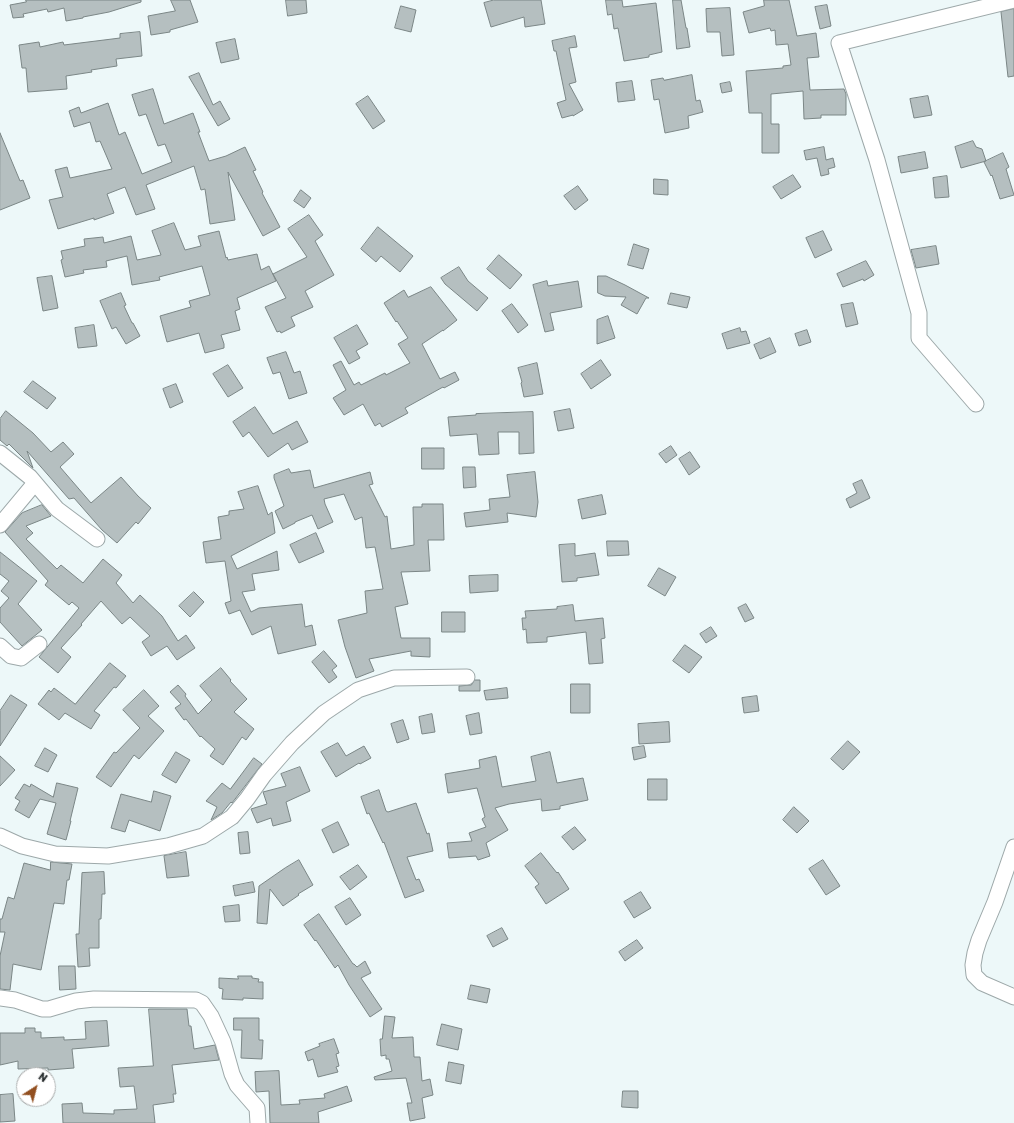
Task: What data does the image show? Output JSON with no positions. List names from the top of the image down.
{
  "north": "top right"
}
